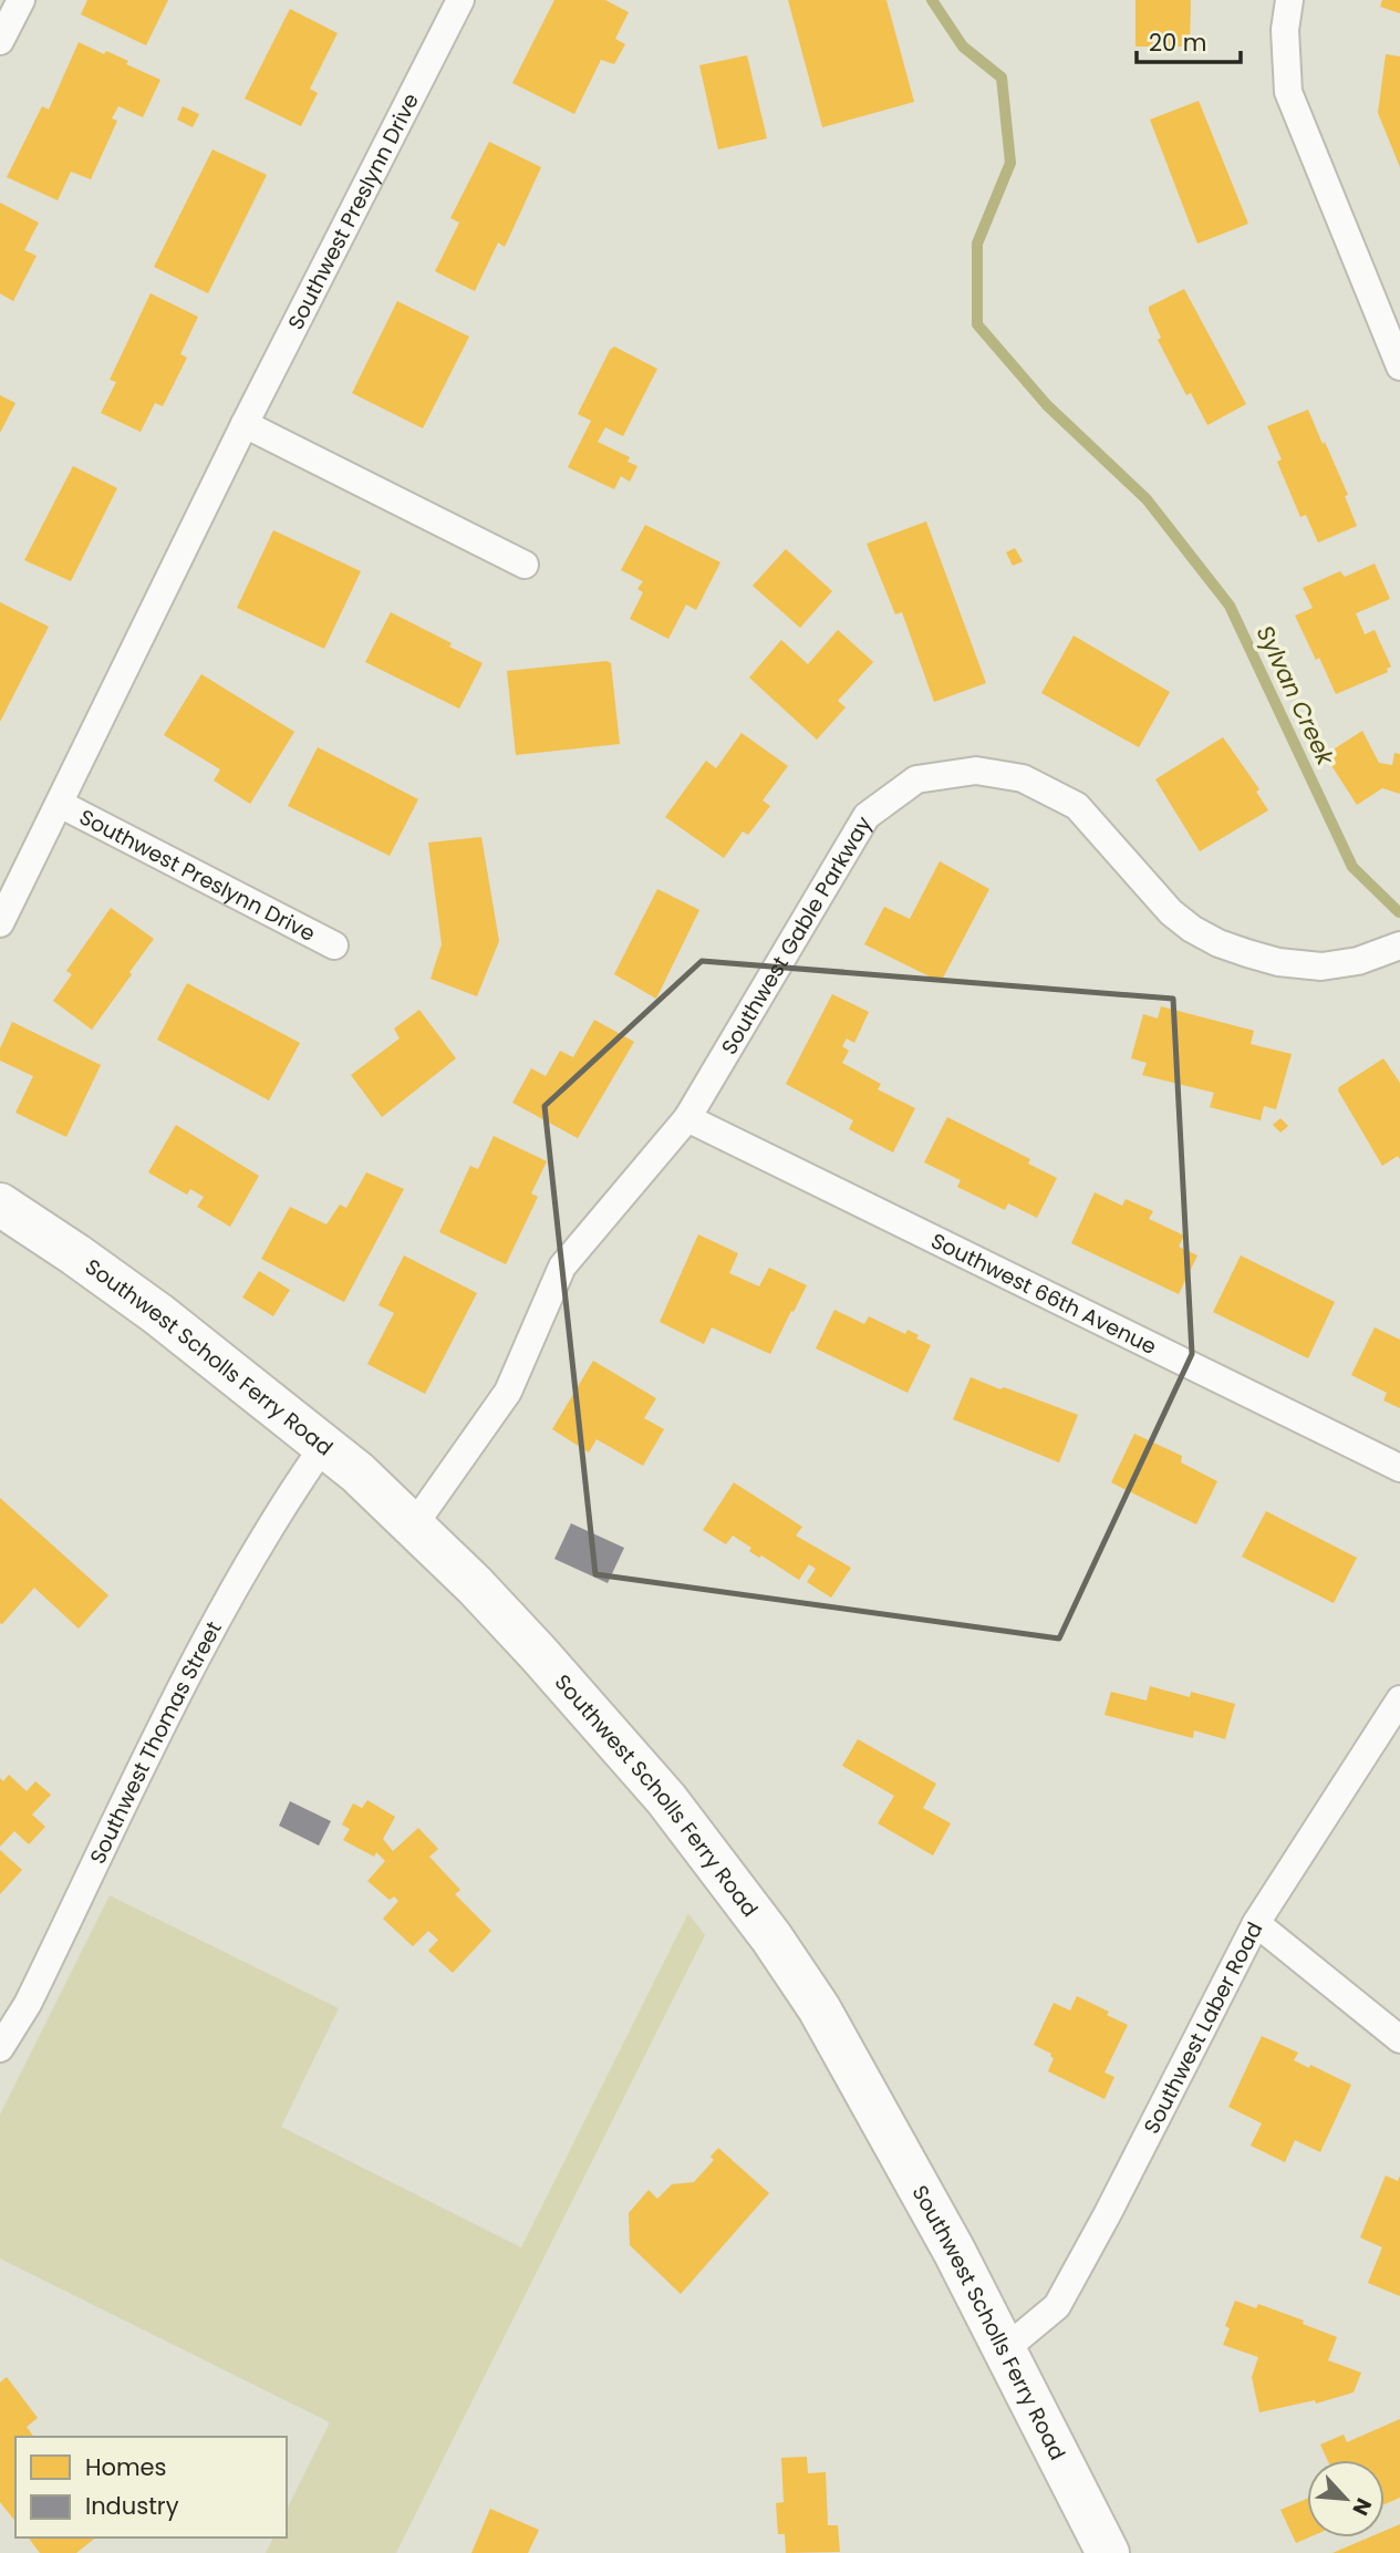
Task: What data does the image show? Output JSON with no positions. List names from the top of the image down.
{
  "streets": {
    "main road": ["Southwest Scholls Ferry Road"],
    "street": [
      "Southwest Preslynn Drive",
      "Southwest Gable Parkway",
      "Southwest 66th Avenue",
      "Southwest Thomas Street",
      "Southwest Laber Road"
    ]
  },
  "crossings": [
    ["Southwest Gable Parkway", "Southwest 66th Avenue"],
    ["Southwest Gable Parkway", "Southwest Scholls Ferry Road"],
    ["Southwest Scholls Ferry Road", "Southwest Thomas Street"],
    ["Southwest Scholls Ferry Road", "Southwest Laber Road"]
  ],
  "water": ["Sylvan Creek"],
  "legend": ["Homes", "Industry"],
  "scale_bar": "20 m",
  "north": "bottom right"
}
